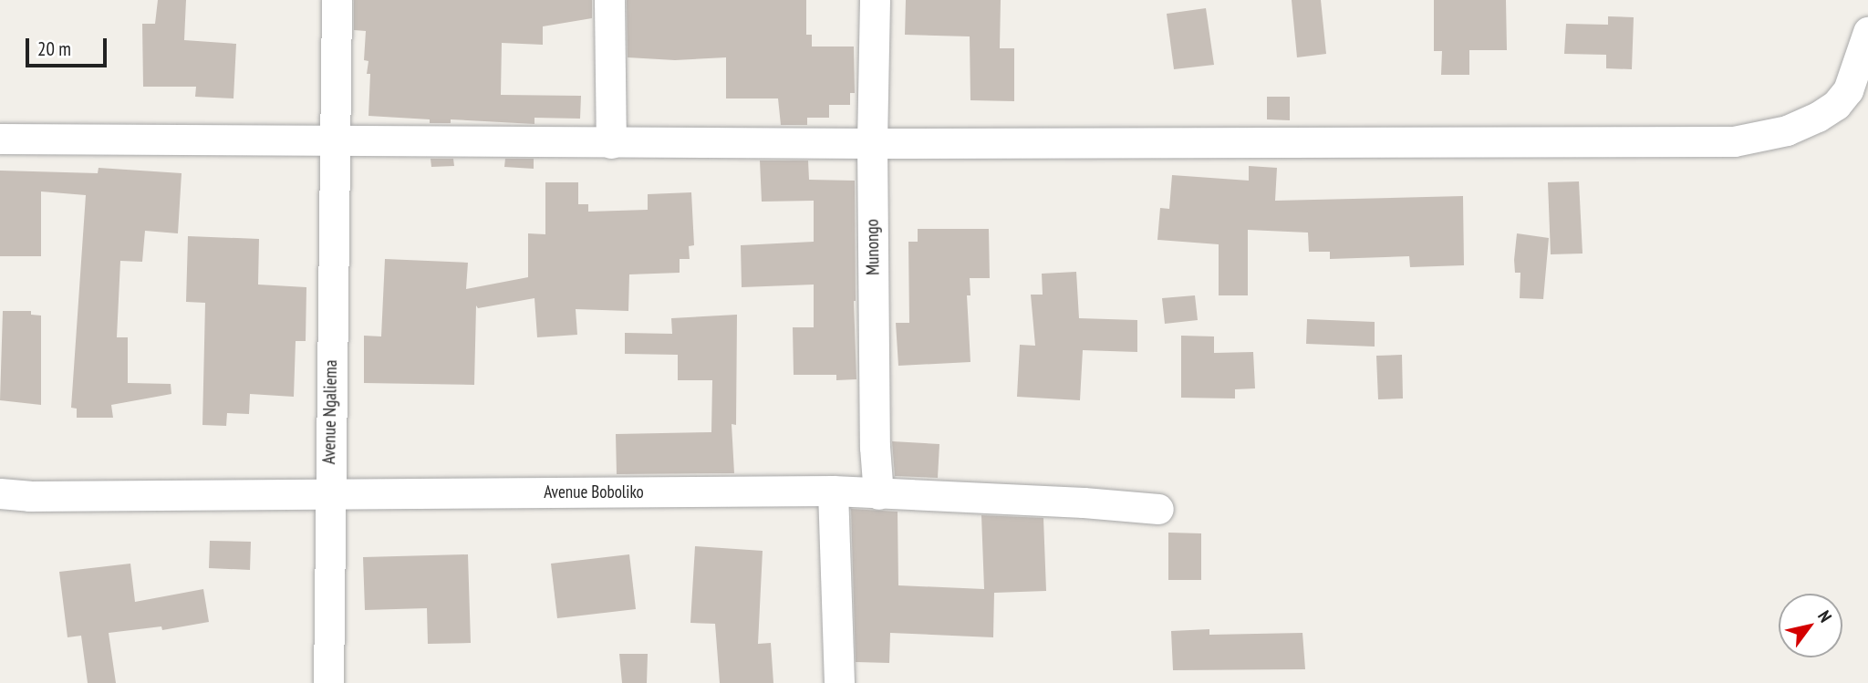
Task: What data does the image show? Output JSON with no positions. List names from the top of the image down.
{
  "streets": {
    "street": ["Munongo", "Avenue Ngaliema", "Avenue Boboliko"]
  },
  "crossings": [
    ["Munongo", "Avenue Boboliko"],
    ["Avenue Ngaliema", "Avenue Boboliko"]
  ],
  "scale_bar": "20 m",
  "north": "top right"
}
